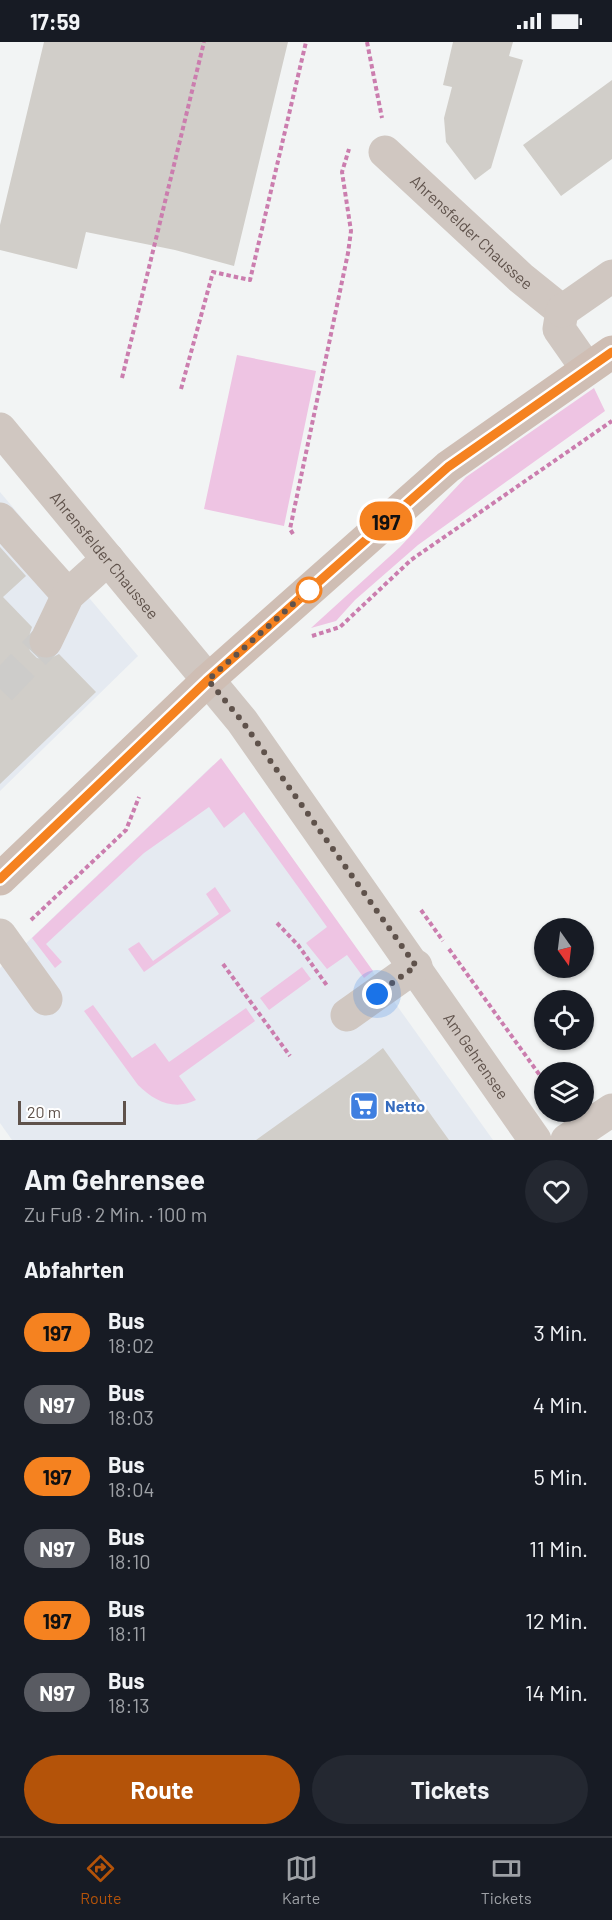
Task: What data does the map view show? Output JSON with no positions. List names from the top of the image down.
{
  "streets": {
    "street": ["Ahrensfelder Chaussee", "Am Gehrensee"]
  },
  "crossings": [
    ["Ahrensfelder Chaussee", "Am Gehrensee"]
  ],
  "places": {
    "supermarket": ["Netto"]
  },
  "lines": ["bus line 197"],
  "scale_bar": "20 m",
  "north": "bottom",
  "page": {
    "status": "17:59",
    "on_map": "197",
    "scale": "20 m",
    "heading": [
      ["Am Gehrensee", "Zu Fuß · 2 Min. · 100 m"],
      "Abfahrten"
    ],
    "list": [
      {
        "mark": "197",
        "name": "Bus",
        "note": "18:02",
        "value": "3 Min."
      },
      {
        "mark": "N97",
        "name": "Bus",
        "note": "18:03",
        "value": "4 Min."
      },
      {
        "mark": "197",
        "name": "Bus",
        "note": "18:04",
        "value": "5 Min."
      },
      {
        "mark": "N97",
        "name": "Bus",
        "note": "18:10",
        "value": "11 Min."
      },
      {
        "mark": "197",
        "name": "Bus",
        "note": "18:11",
        "value": "12 Min."
      },
      {
        "mark": "N97",
        "name": "Bus",
        "note": "18:13",
        "value": "14 Min."
      }
    ],
    "buttons": ["Route", "Tickets"],
    "tabs": ["Route", "Karte", "Tickets"]
  }
}
